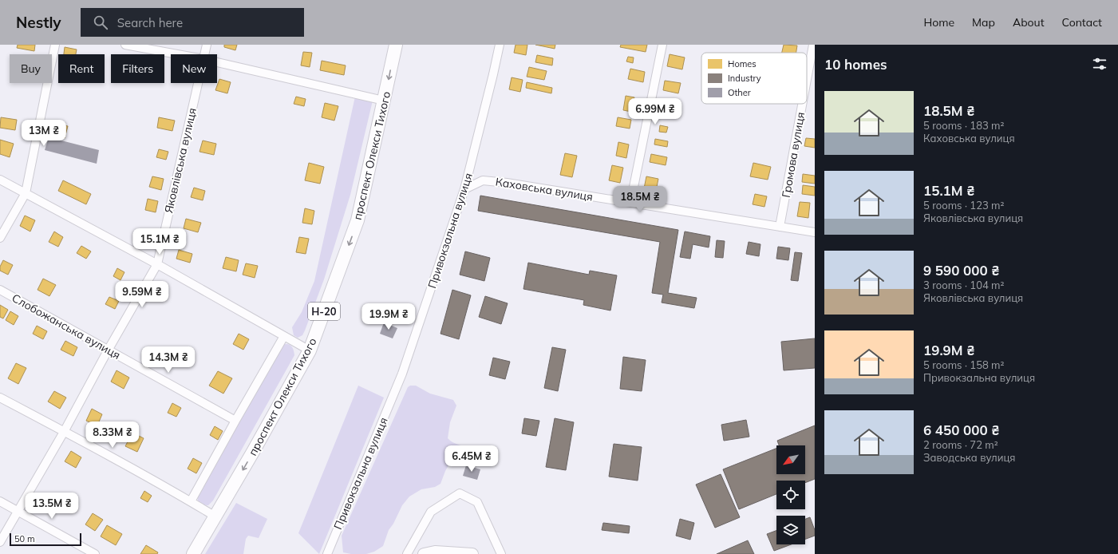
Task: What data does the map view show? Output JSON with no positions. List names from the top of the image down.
{
  "streets": {
    "main road": ["проспект Олекси Тихого", "Н-20"],
    "street": [
      "Громова вулиця",
      "Яковлівська вулиця",
      "Каховська вулиця",
      "Привокзальна вулиця",
      "Слобожанська вулиця"
    ]
  },
  "crossings": [
    ["Громова вулиця", "Каховська вулиця"],
    ["Яковлівська вулиця", "Слобожанська вулиця"],
    ["Каховська вулиця", "Привокзальна вулиця"]
  ],
  "one_way": ["проспект Олекси Тихого"],
  "legend": ["Homes", "Industry", "Other"],
  "scale_bar": "50 m",
  "north": "bottom left",
  "page": {
    "header": "Nestly",
    "search": "Search here",
    "nav": [
      "Home",
      "Map",
      "About",
      "Contact"
    ],
    "heading": "10 homes",
    "chip": [
      "Buy",
      "Rent",
      "Filters",
      "New"
    ],
    "list": [
      {
        "name": "18.5M ₴",
        "note": "5 rooms · 183 m² · Каховська вулиця"
      },
      {
        "name": "15.1M ₴",
        "note": "5 rooms · 123 m² · Яковлівська вулиця"
      },
      {
        "name": "9 590 000 ₴",
        "note": "3 rooms · 104 m² · Яковлівська вулиця"
      },
      {
        "name": "19.9M ₴",
        "note": "5 rooms · 158 m² · Привокзальна вулиця"
      },
      {
        "name": "6 450 000 ₴",
        "note": "2 rooms · 72 m² · Заводська вулиця"
      }
    ],
    "price": [
      "6.99M ₴",
      "13M ₴",
      "18.5M ₴",
      "15.1M ₴",
      "9.59M ₴",
      "19.9M ₴",
      "14.3M ₴",
      "8.33M ₴",
      "6.45M ₴",
      "13.5M ₴"
    ],
    "scale": "50 m"
  }
}
